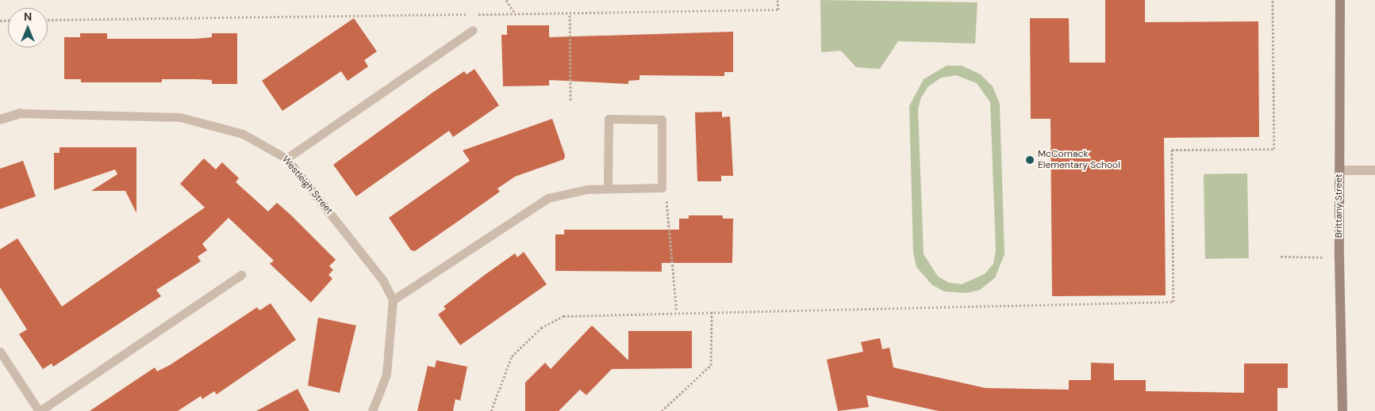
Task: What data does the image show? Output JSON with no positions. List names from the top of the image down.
{
  "streets": {
    "street": ["Westleigh Street", "Brittany Street"]
  },
  "places": ["McCornack Elementary School"],
  "north": "top"
}
